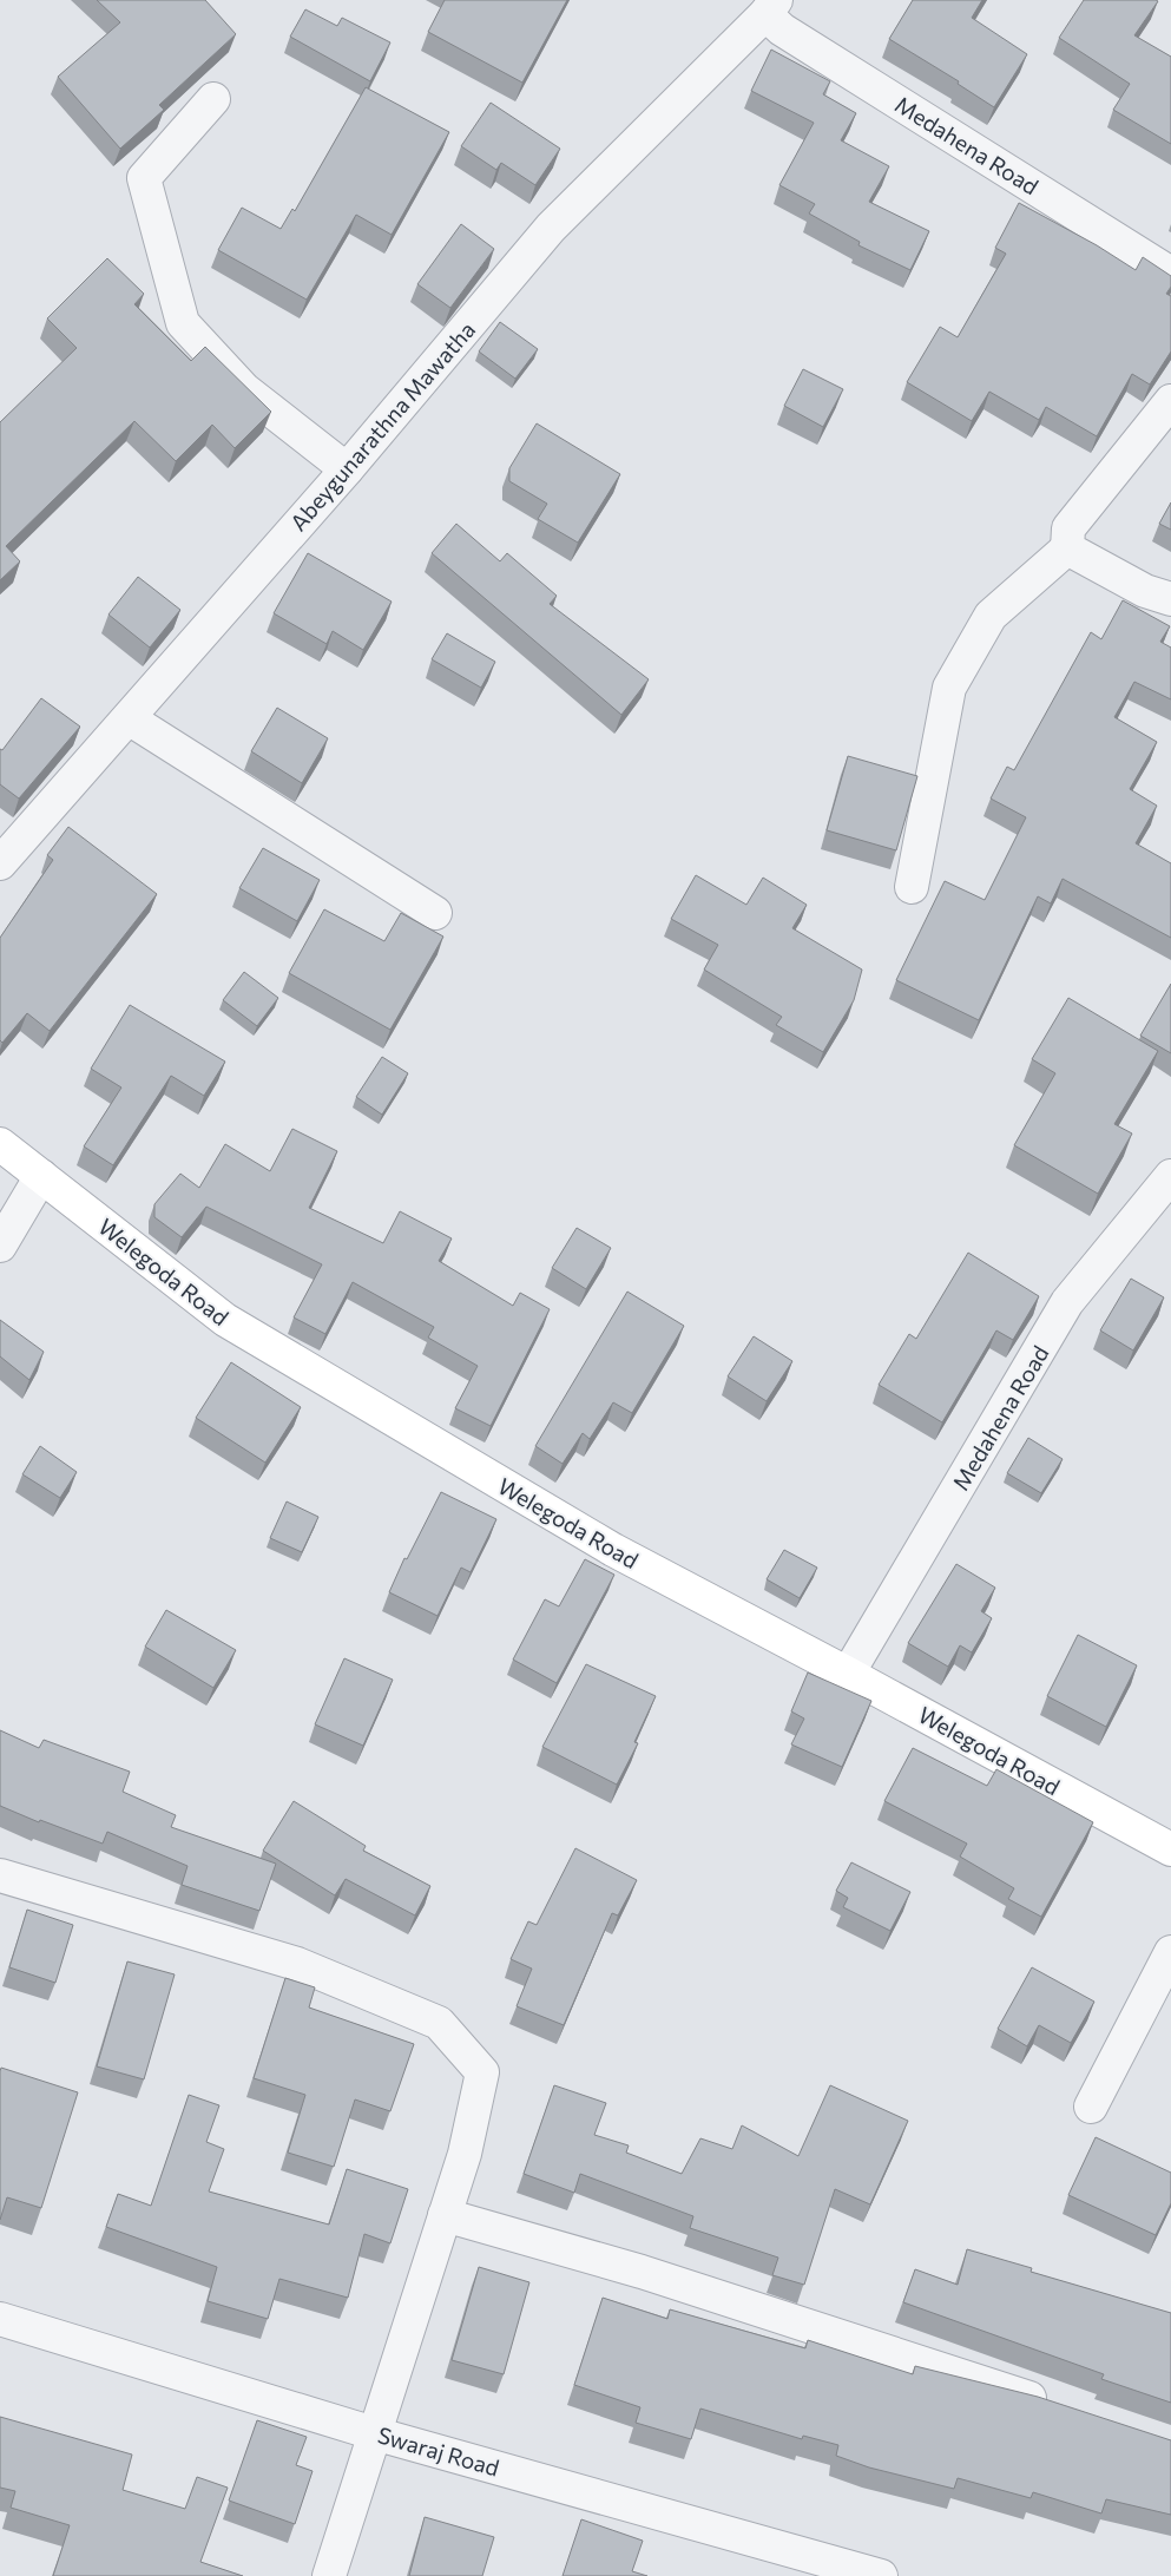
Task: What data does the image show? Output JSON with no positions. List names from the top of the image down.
{
  "streets": {
    "street": [
      "Medahena Road",
      "Abeygunarathna Mawatha",
      "Welegoda Road",
      "Swaraj Road"
    ]
  },
  "crossings": [
    ["Medahena Road", "Abeygunarathna Mawatha"],
    ["Medahena Road", "Welegoda Road"]
  ]
}
